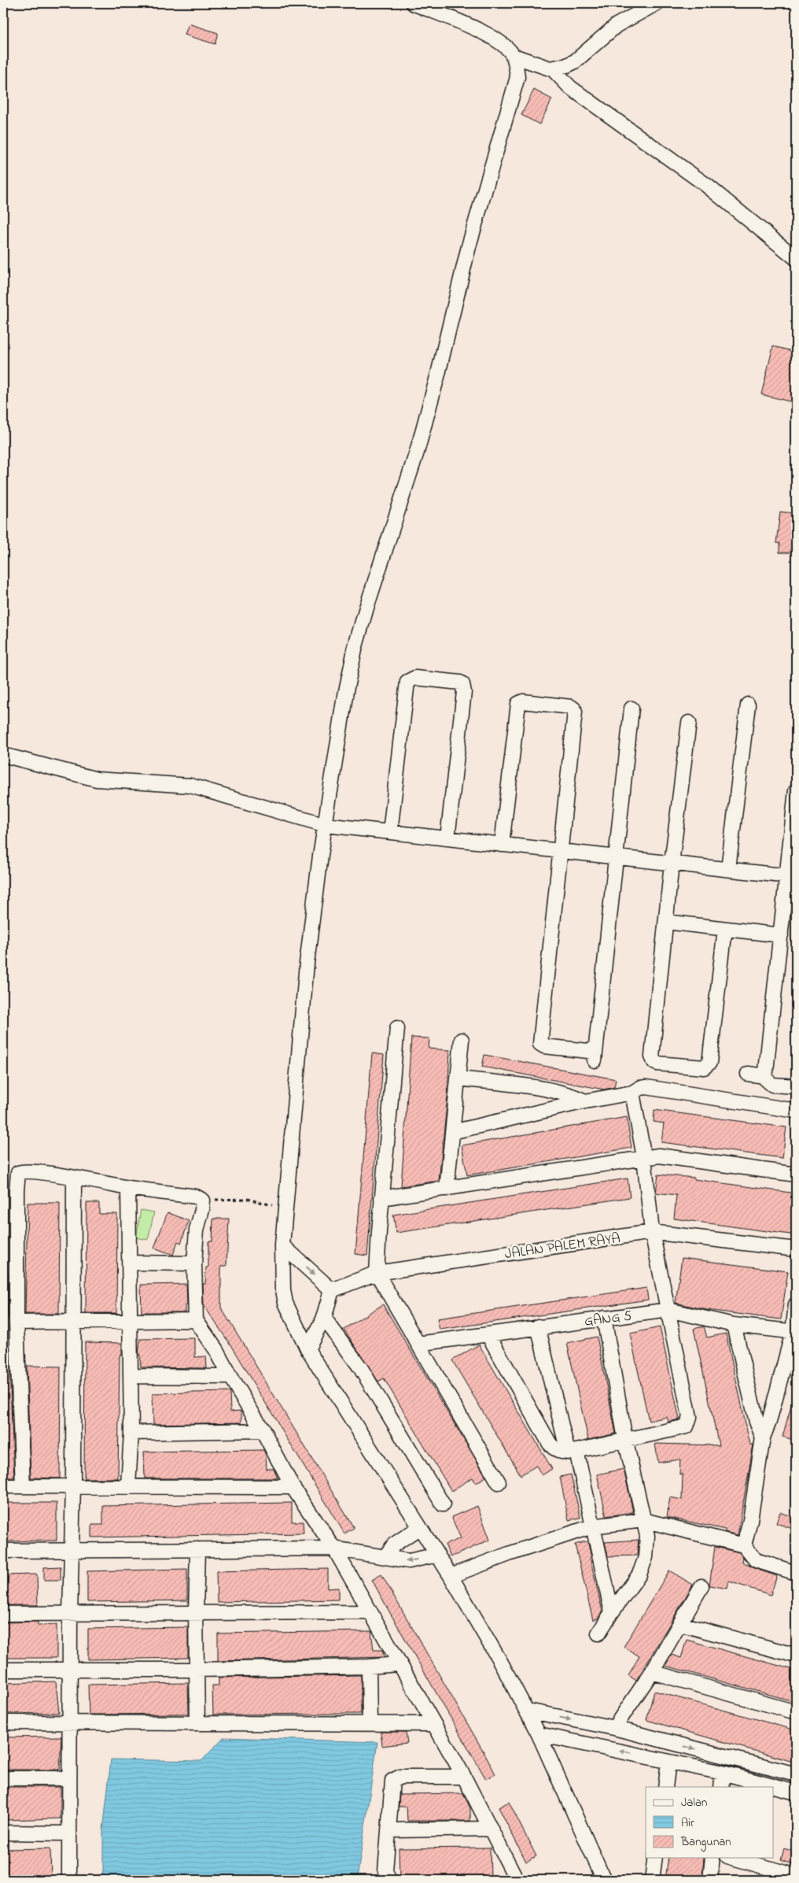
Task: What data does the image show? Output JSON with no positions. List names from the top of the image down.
{
  "streets": {
    "street": ["JALAN PALEM RAYA", "GANG 5"]
  },
  "legend": ["Jalan", "Air", "Bangunan"]
}
